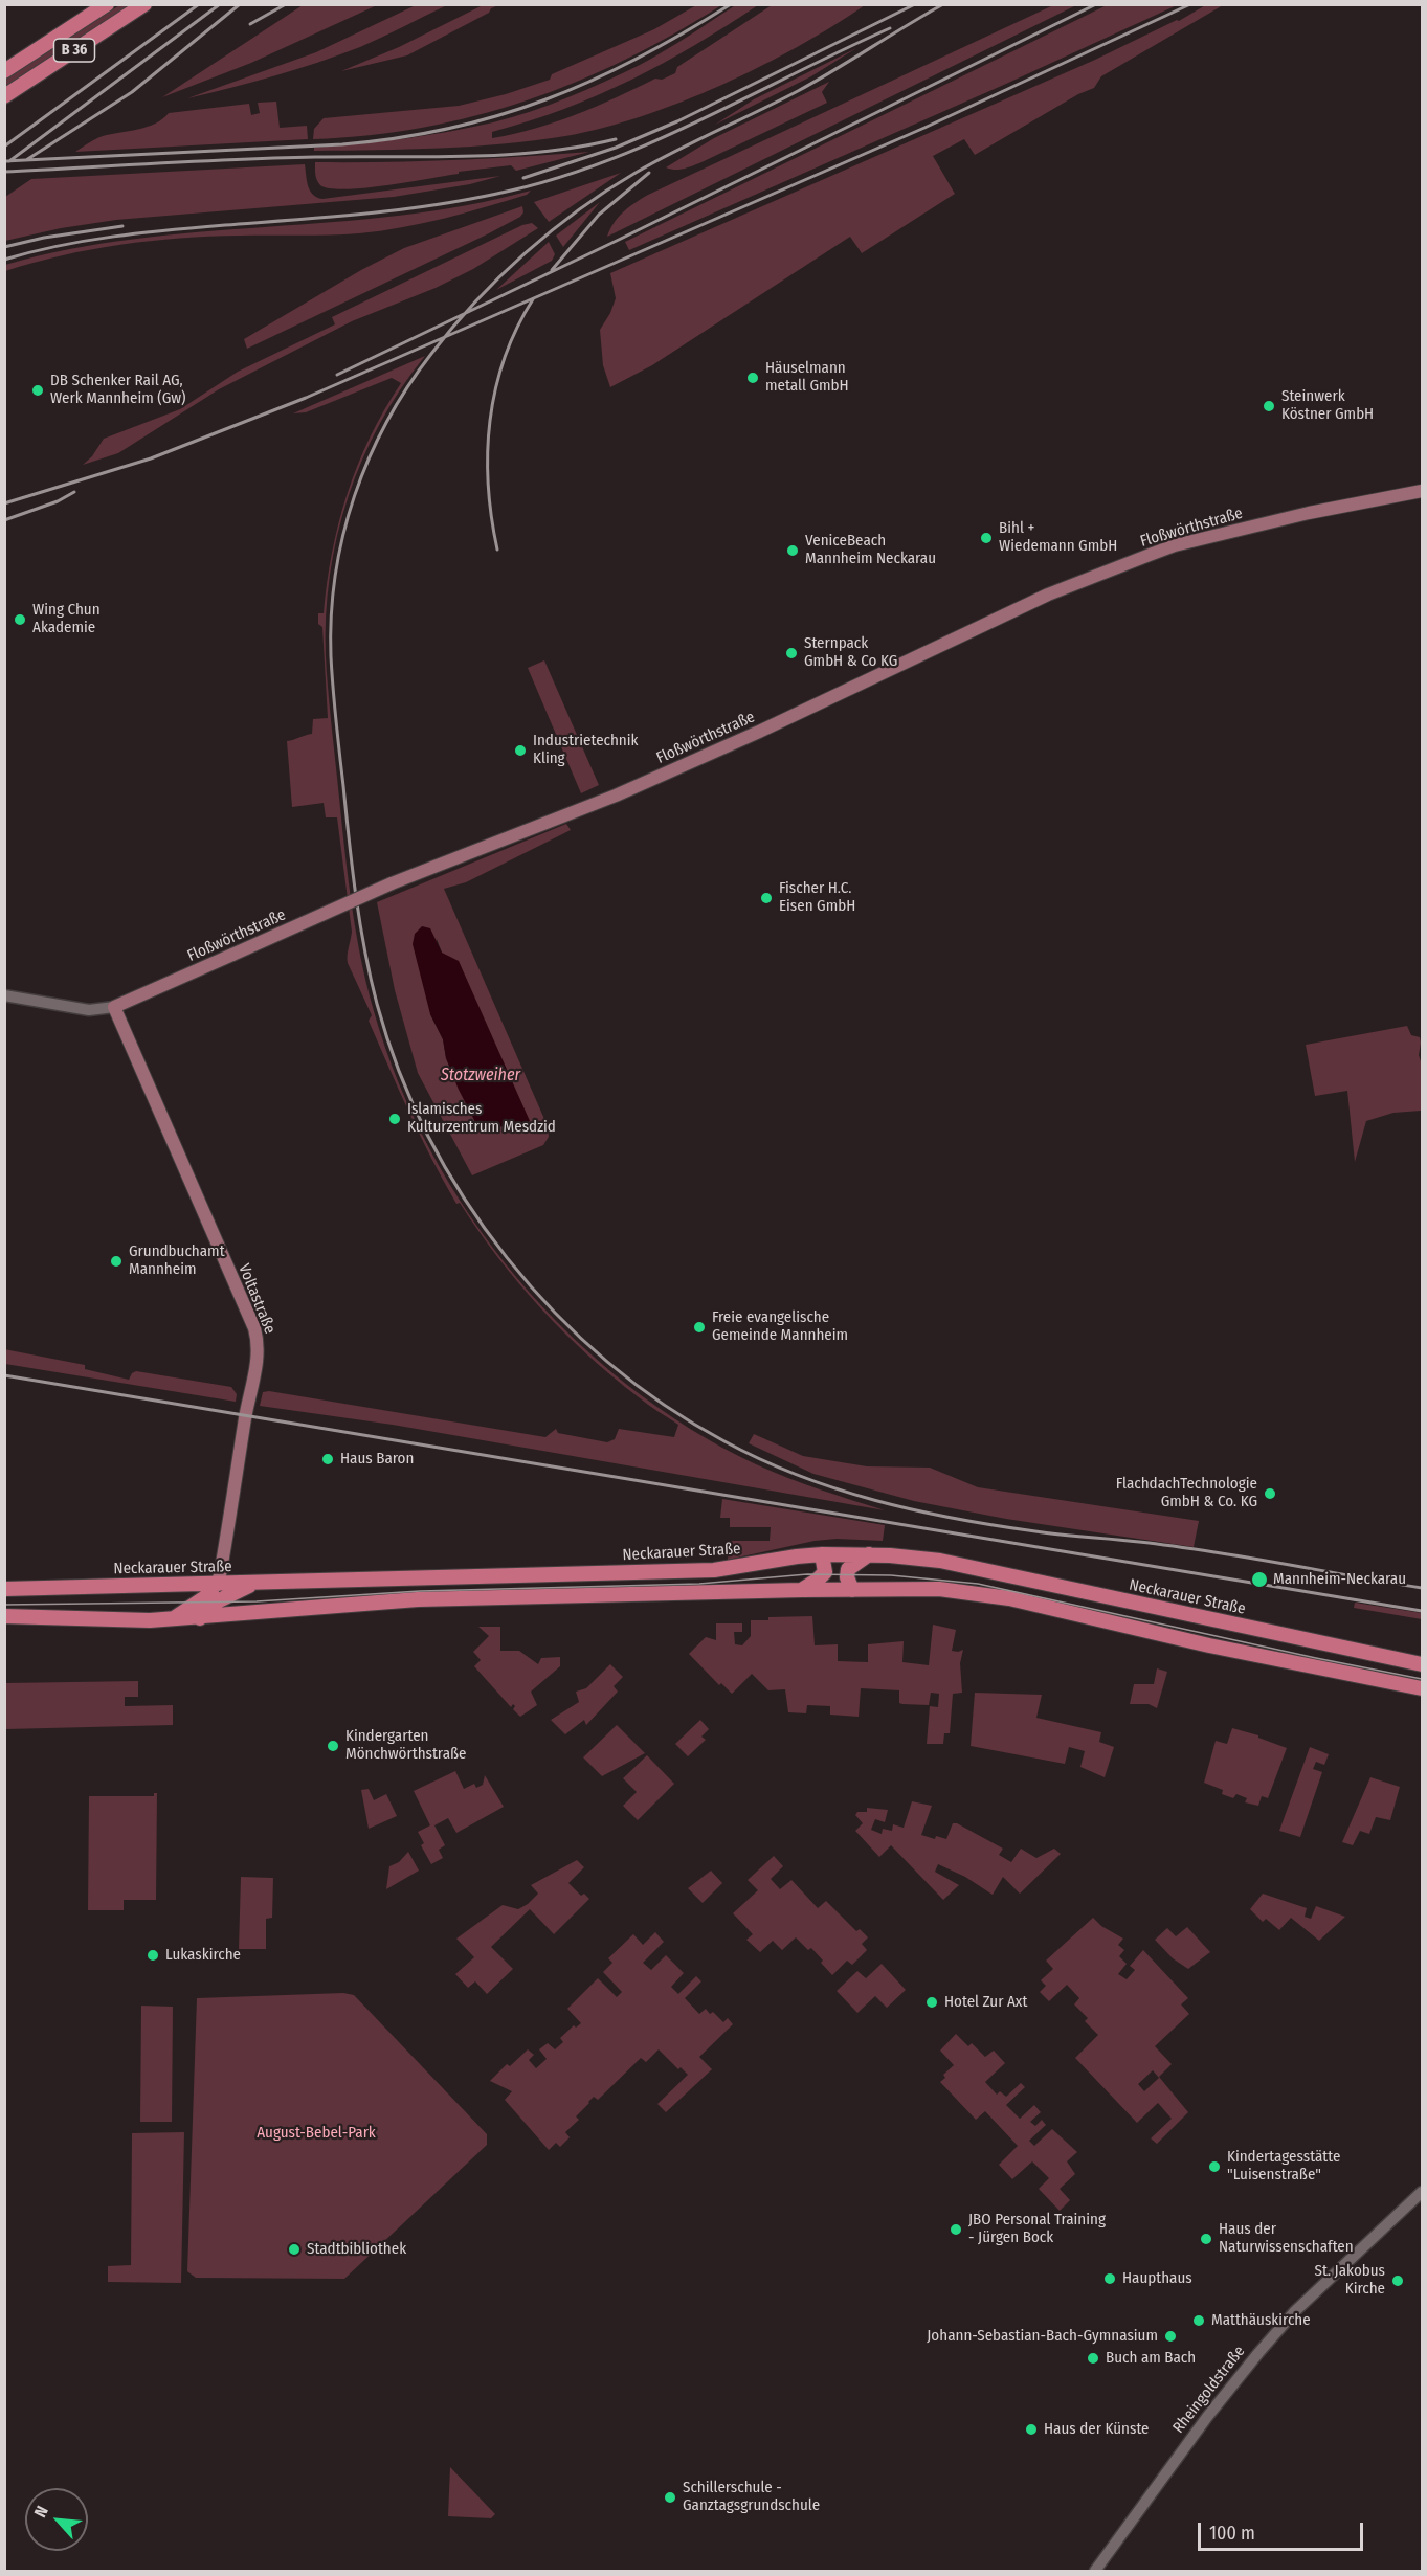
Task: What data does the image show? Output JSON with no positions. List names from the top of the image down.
{
  "streets": {
    "main road": [
      "B 36",
      "Floßwörthstraße",
      "Voltastraße",
      "Neckarauer Straße"
    ],
    "street": ["Rheingoldstraße"]
  },
  "crossings": [
    ["Floßwörthstraße", "Voltastraße"],
    ["Voltastraße", "Neckarauer Straße"]
  ],
  "water": ["Stotzweiher"],
  "parks": ["August-Bebel-Park"],
  "places": [
    "Häuselmann metall GmbH",
    "DB Schenker Rail AG, Werk Mannheim (Gw)",
    "Steinwerk Köstner GmbH",
    "Bihl + Wiedemann GmbH",
    "VeniceBeach Mannheim Neckarau",
    "Wing Chun Akademie",
    "Sternpack GmbH & Co KG",
    "Industrietechnik Kling",
    "Fischer H.C. Eisen GmbH",
    "Islamisches Kulturzentrum Mesdzid",
    "Grundbuchamt Mannheim",
    "Freie evangelische Gemeinde Mannheim",
    "Haus Baron",
    "FlachdachTechnologie GmbH & Co. KG",
    "Mannheim-Neckarau",
    "Kindergarten Mönchwörthstraße",
    "Lukaskirche",
    "Hotel Zur Axt",
    "Kindertagesstätte \"Luisenstraße\"",
    "JBO Personal Training - Jürgen Bock",
    "Haus der Naturwissenschaften",
    "Stadtbibliothek",
    "Haupthaus",
    "St. Jakobus Kirche",
    "Matthäuskirche",
    "Johann-Sebastian-Bach-Gymnasium",
    "Buch am Bach",
    "Haus der Künste",
    "Schillerschule - Ganztagsgrundschule"
  ],
  "scale_bar": "100 m",
  "north": "top left"
}
